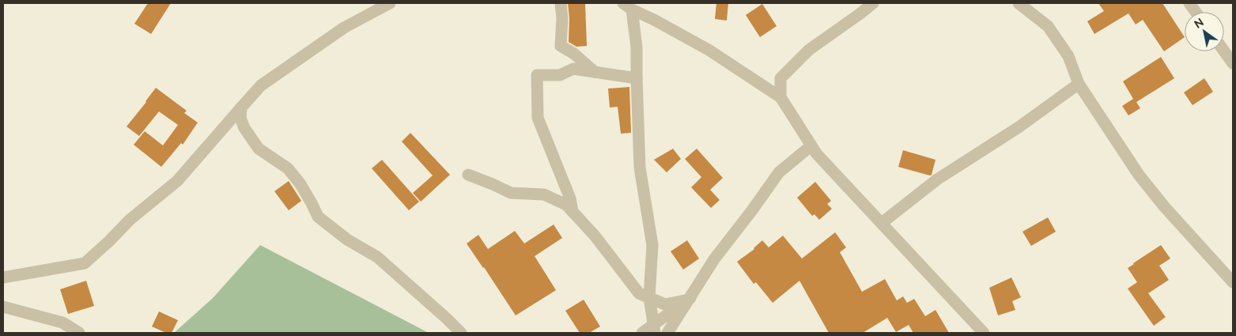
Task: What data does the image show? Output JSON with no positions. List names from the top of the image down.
{
  "north": "top left"
}
